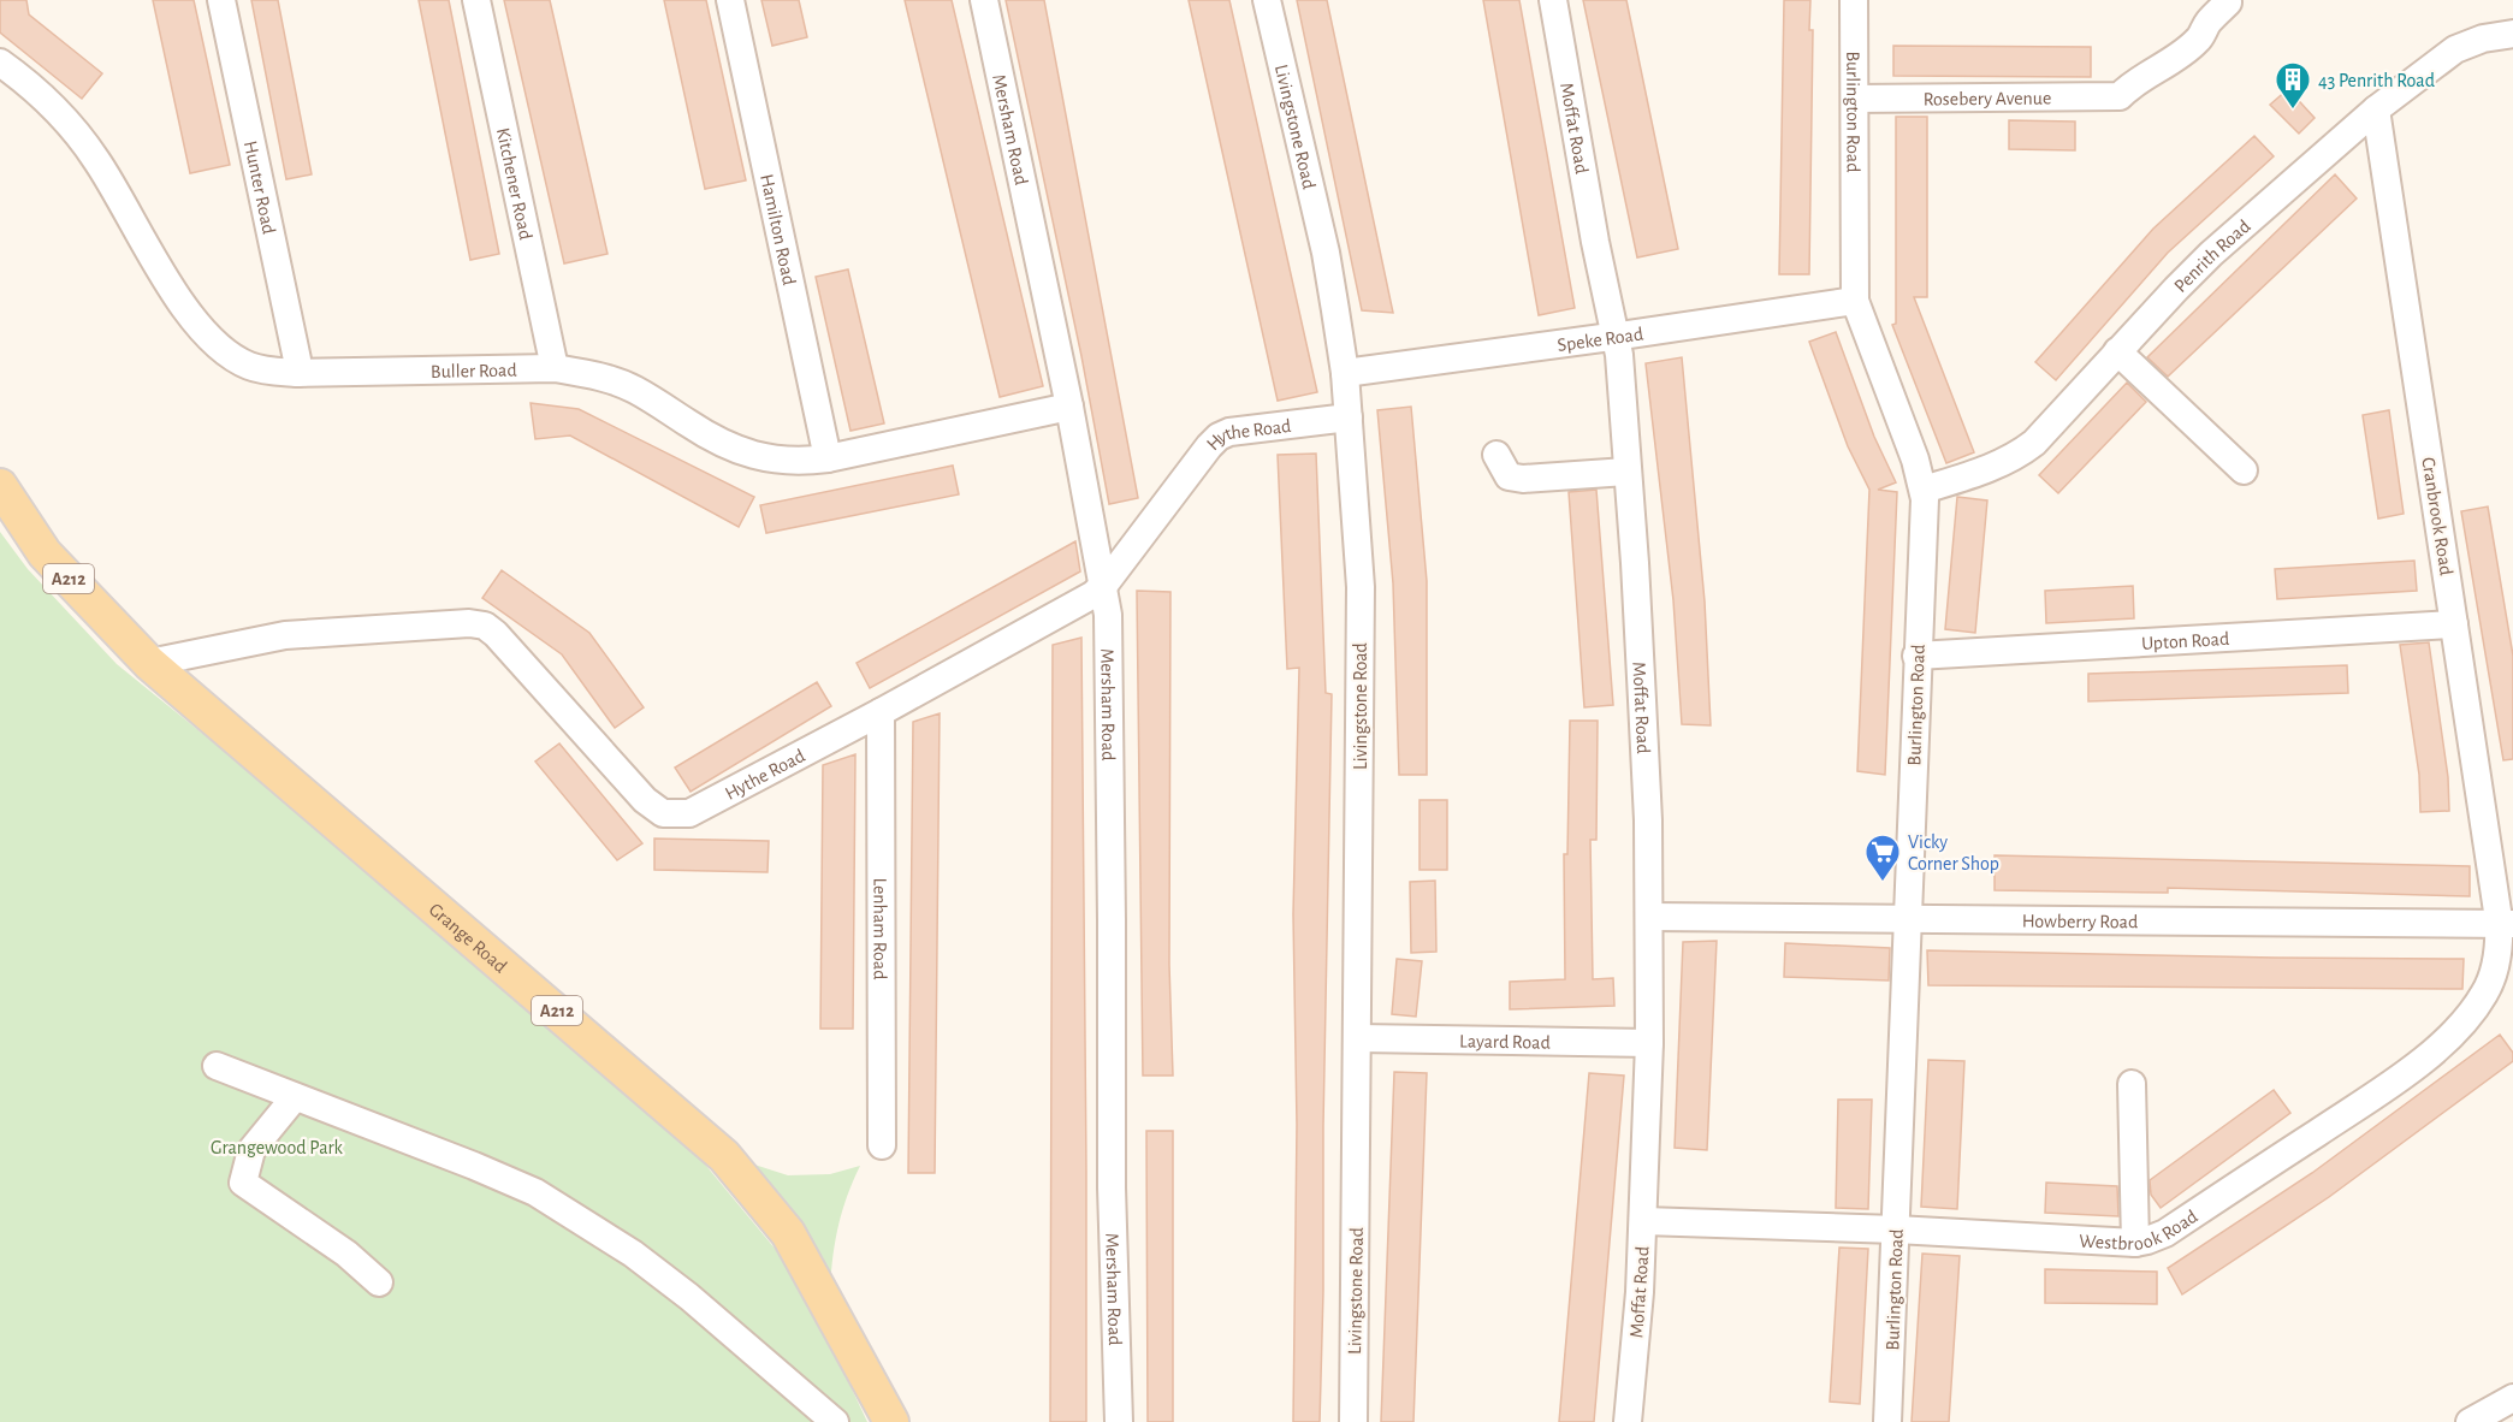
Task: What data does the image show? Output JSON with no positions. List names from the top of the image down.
{
  "streets": {
    "main road": ["A212", "Grange Road"],
    "street": [
      "Rosebery Avenue",
      "Burlington Road",
      "Livingstone Road",
      "Moffat Road",
      "Mersham Road",
      "Kitchener Road",
      "Hunter Road",
      "Hamilton Road",
      "Penrith Road",
      "Speke Road",
      "Buller Road",
      "Hythe Road",
      "Cranbrook Road",
      "Upton Road",
      "Howberry Road",
      "Lenham Road",
      "Layard Road",
      "Westbrook Road"
    ]
  },
  "crossings": [
    ["Rosebery Avenue", "Burlington Road"],
    ["Burlington Road", "Penrith Road"],
    ["Burlington Road", "Speke Road"],
    ["Burlington Road", "Upton Road"],
    ["Burlington Road", "Howberry Road"],
    ["Burlington Road", "Westbrook Road"],
    ["Livingstone Road", "Speke Road"],
    ["Livingstone Road", "Hythe Road"],
    ["Livingstone Road", "Layard Road"],
    ["Moffat Road", "Speke Road"],
    ["Moffat Road", "Howberry Road"],
    ["Moffat Road", "Layard Road"],
    ["Moffat Road", "Westbrook Road"],
    ["Mersham Road", "Buller Road"],
    ["Mersham Road", "Hythe Road"],
    ["Kitchener Road", "Buller Road"],
    ["Hunter Road", "Buller Road"],
    ["Hamilton Road", "Buller Road"],
    ["Penrith Road", "Cranbrook Road"],
    ["Hythe Road", "Lenham Road"],
    ["Hythe Road", "Grange Road"],
    ["Cranbrook Road", "Upton Road"],
    ["Cranbrook Road", "Howberry Road"],
    ["Cranbrook Road", "Westbrook Road"],
    ["Howberry Road", "Westbrook Road"]
  ],
  "parks": ["Grangewood Park"],
  "places": {
    "building": ["43 Penrith Road"],
    "supermarket": ["Vicky Corner Shop"]
  }
}
